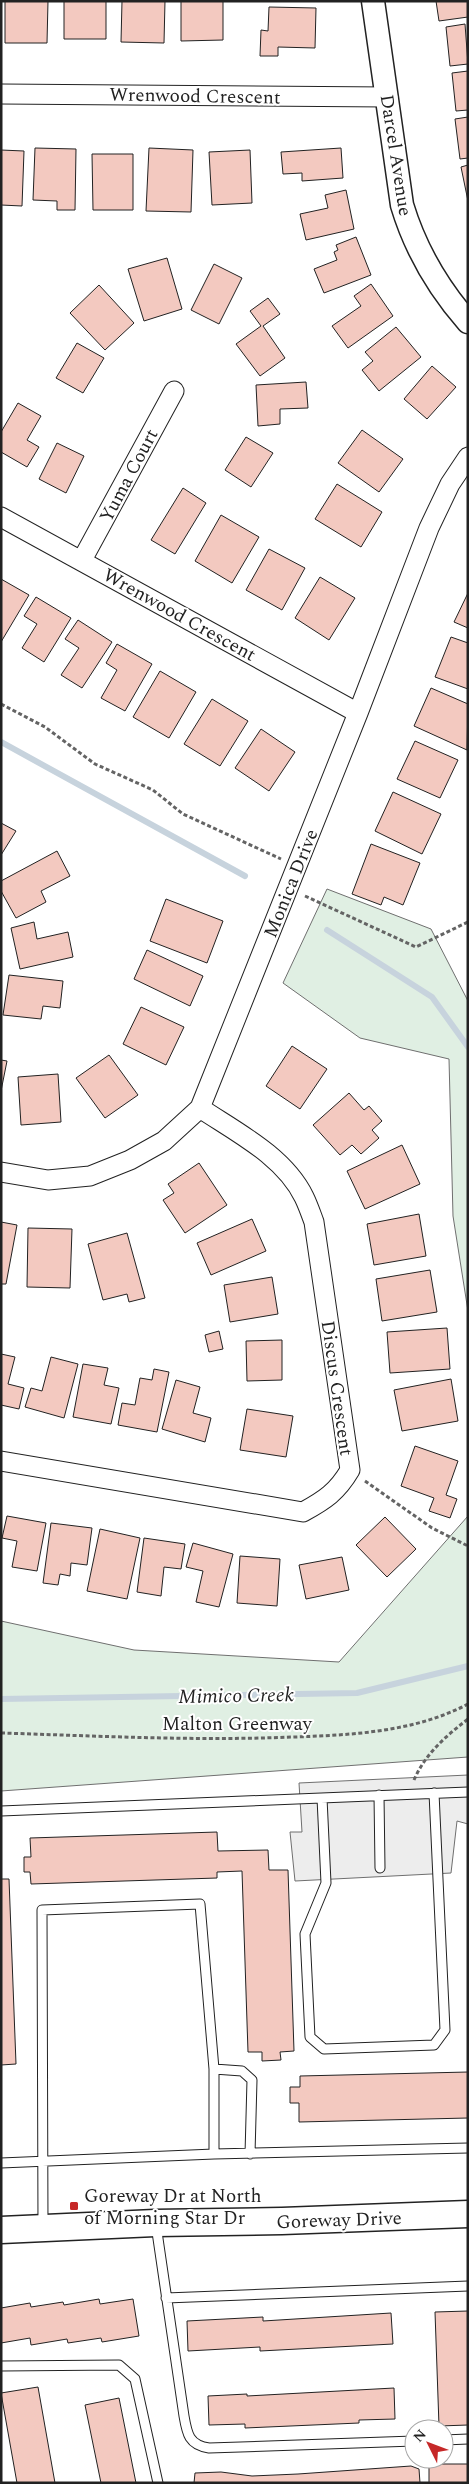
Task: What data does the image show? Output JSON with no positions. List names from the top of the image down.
{
  "streets": {
    "main road": ["Goreway Drive"],
    "street": [
      "Wrenwood Crescent",
      "Darcel Avenue",
      "Yuma Court",
      "Monica Drive",
      "Discus Crescent"
    ],
    "path": ["Malton Greenway"]
  },
  "crossings": [
    ["Wrenwood Crescent", "Darcel Avenue"],
    ["Wrenwood Crescent", "Yuma Court"],
    ["Wrenwood Crescent", "Monica Drive"],
    ["Monica Drive", "Discus Crescent"]
  ],
  "water": ["Mimico Creek"],
  "places": {
    "transit": ["Goreway Dr at North of Morning Star Dr"]
  },
  "north": "top left"
}
